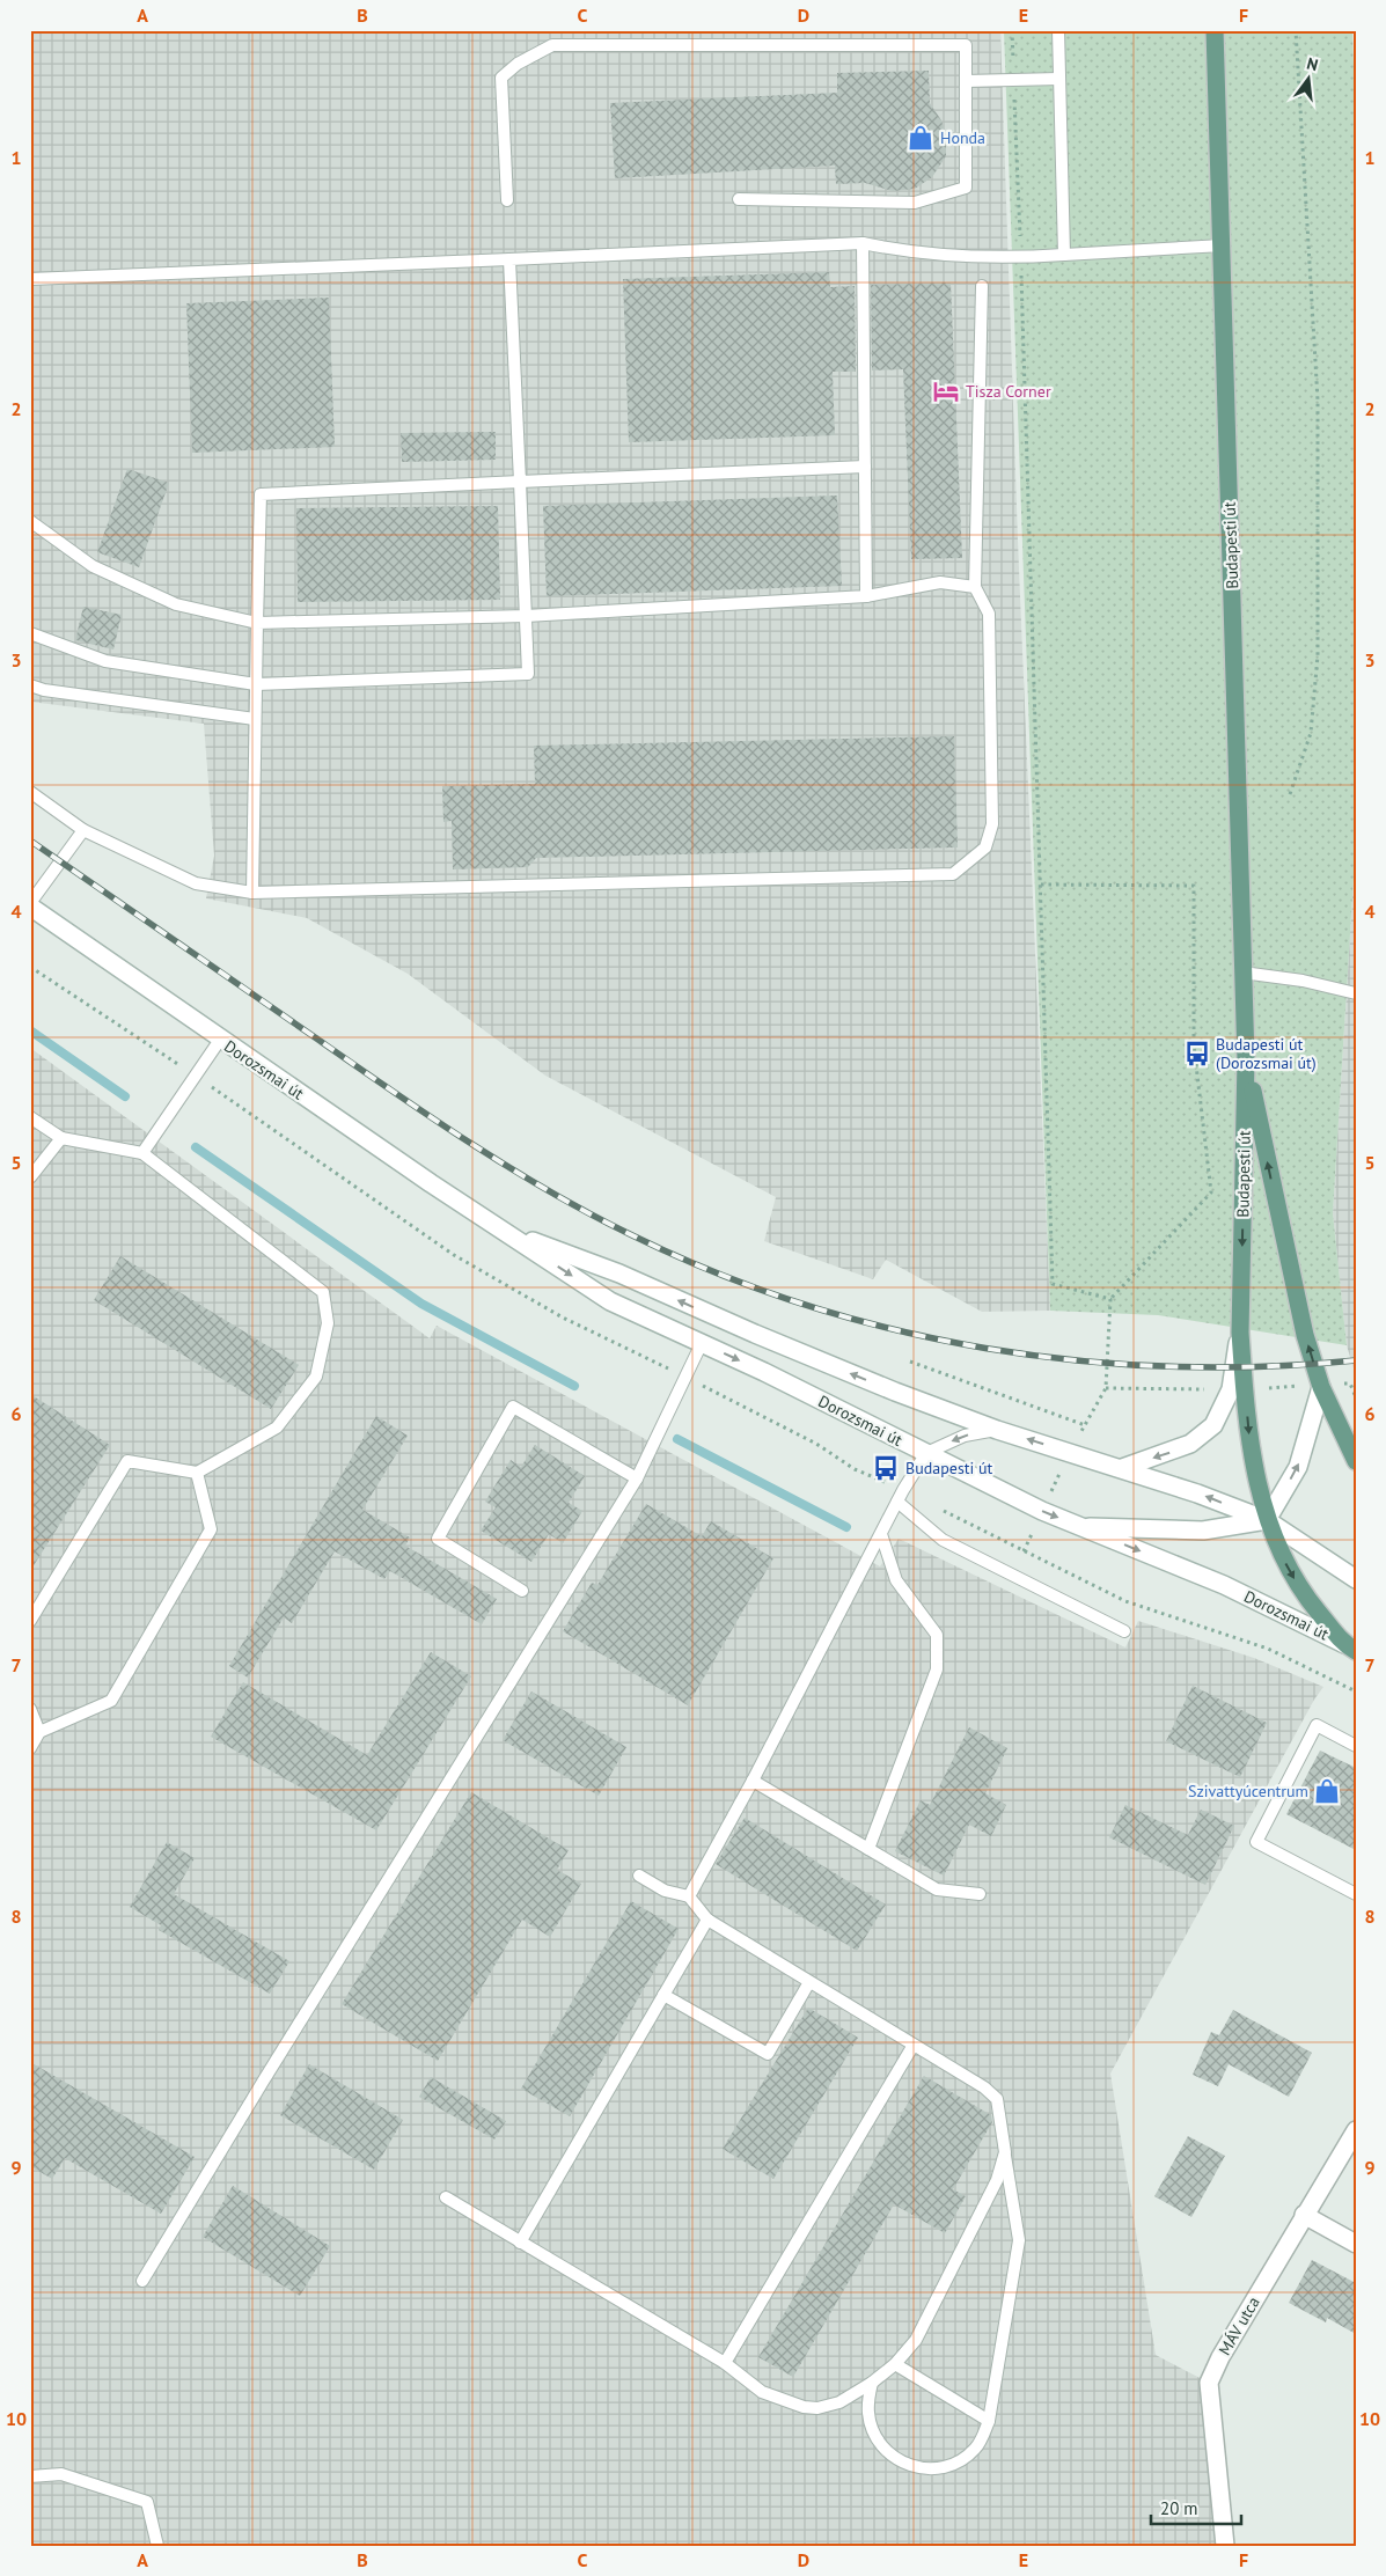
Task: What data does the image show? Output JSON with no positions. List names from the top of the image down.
{
  "streets": {
    "main road": ["Budapesti út", "Dorozsmai út", "MÁV utca"]
  },
  "crossings": [
    ["Budapesti út", "Dorozsmai út"]
  ],
  "places": {
    "shop": ["Honda", "Szivattyúcentrum"],
    "hotel": ["Tisza Corner"],
    "bus stop": ["Budapesti út (Dorozsmai út)", "Budapesti út"]
  },
  "scale_bar": "20 m",
  "north": "top",
  "grid": {
    "columns": [
      "A",
      "B",
      "C",
      "D",
      "E",
      "F"
    ],
    "rows": [
      "1",
      "2",
      "3",
      "4",
      "5",
      "6",
      "7",
      "8",
      "9",
      "10"
    ]
  }
}
